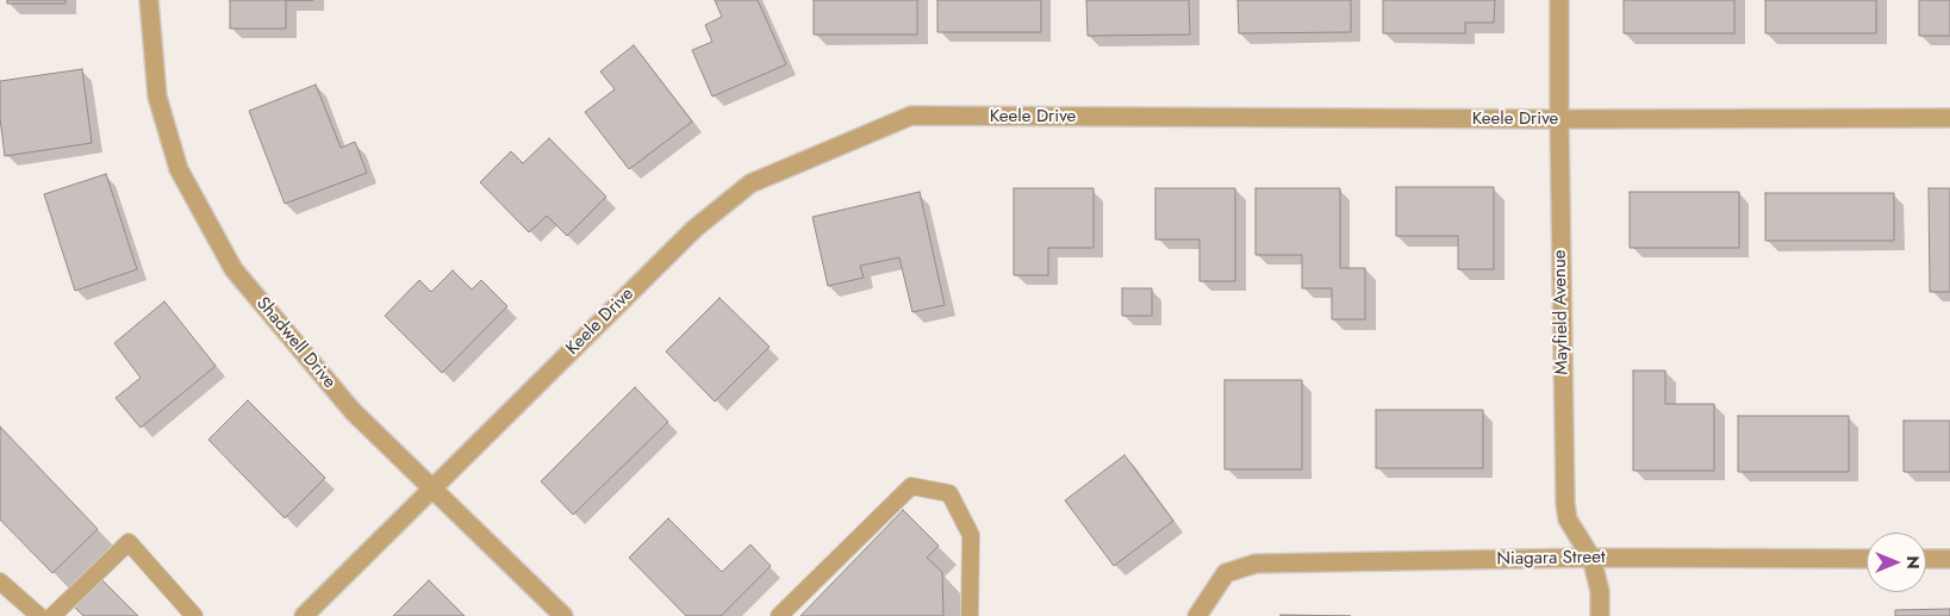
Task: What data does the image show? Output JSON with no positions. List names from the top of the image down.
{
  "streets": {
    "street": [
      "Keele Drive",
      "Mayfield Avenue",
      "Shadwell Drive",
      "Niagara Street"
    ]
  },
  "crossings": [
    ["Keele Drive", "Mayfield Avenue"],
    ["Keele Drive", "Shadwell Drive"],
    ["Mayfield Avenue", "Niagara Street"]
  ],
  "north": "right"
}
